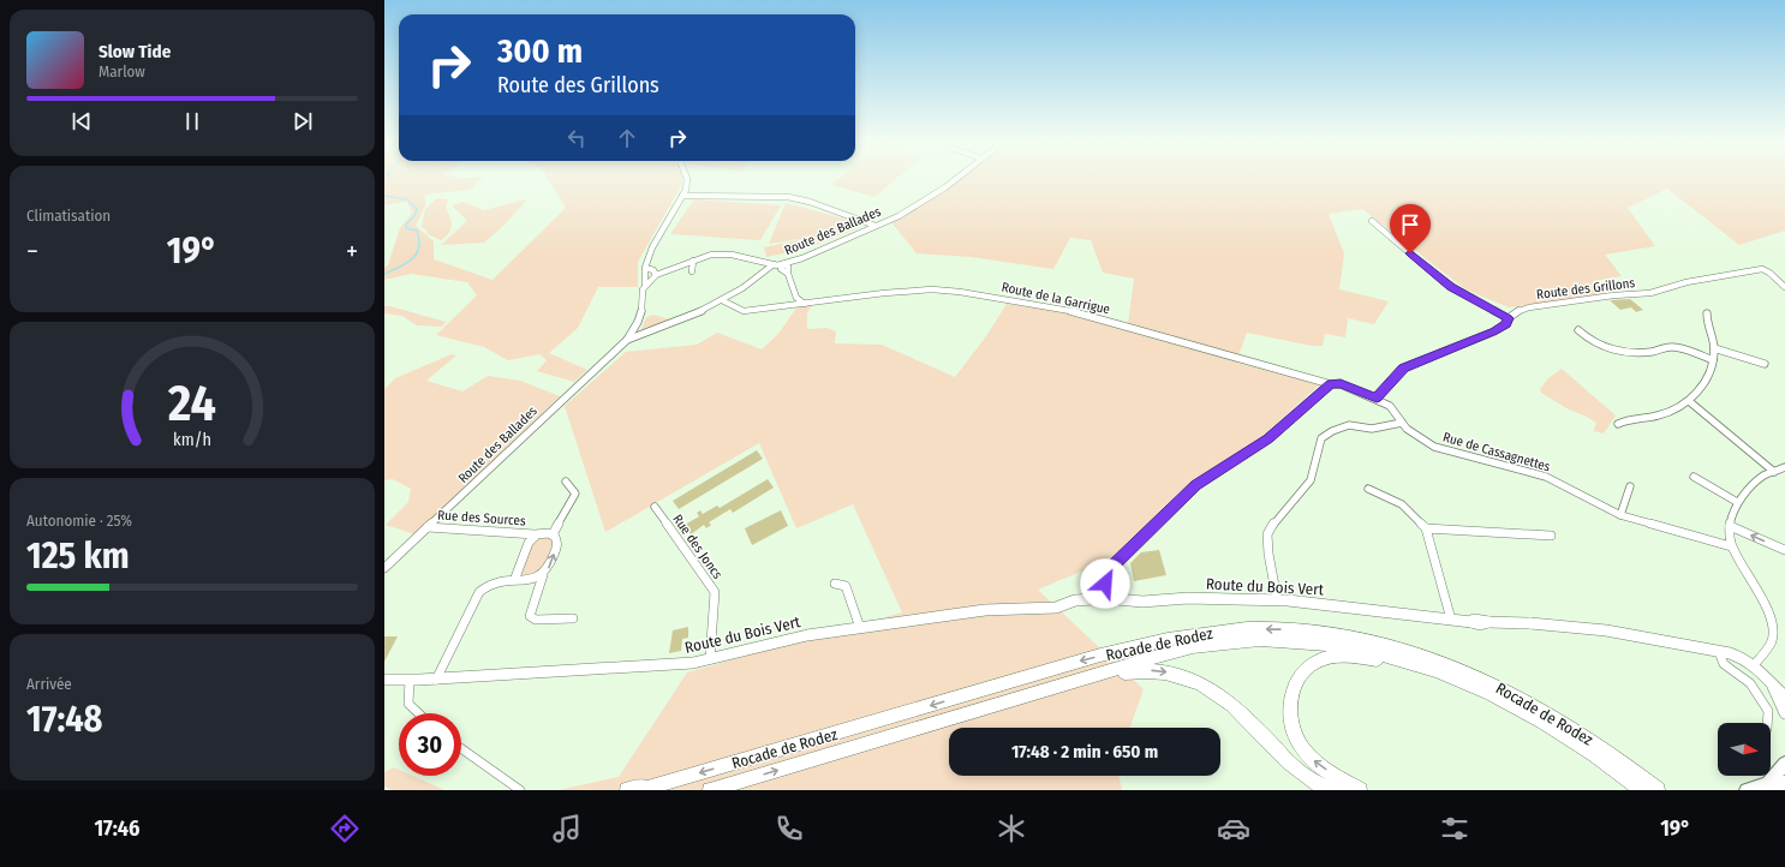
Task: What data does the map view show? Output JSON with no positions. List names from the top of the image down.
{
  "streets": {
    "highway": ["Rocade de Rodez"],
    "street": [
      "Route des Ballades",
      "Route des Grillons",
      "Route de la Garrigue",
      "Rue de Cassagnettes",
      "Rue des Sources",
      "Rue des Joncs",
      "Route du Bois Vert"
    ]
  },
  "crossings": [
    ["Route des Ballades", "Rue des Sources"],
    ["Route des Grillons", "Rue de Cassagnettes"],
    ["Rue des Joncs", "Route du Bois Vert"]
  ],
  "north": "right",
  "page": {
    "turn": ["300 m", "Route des Grillons"],
    "song": ["Slow Tide", "Marlow"],
    "tile": [
      "Climatisation",
      ["Autonomie · 25%", "125 km"],
      ["Arrivée", "17:48"]
    ],
    "heat": ["−", "19°", "+"],
    "limit": "30",
    "trip": "17:48 · 2 min · 650 m",
    "tabs": ["17:46", "19°"],
    "gauge": ["24", "km/h"]
  }
}
